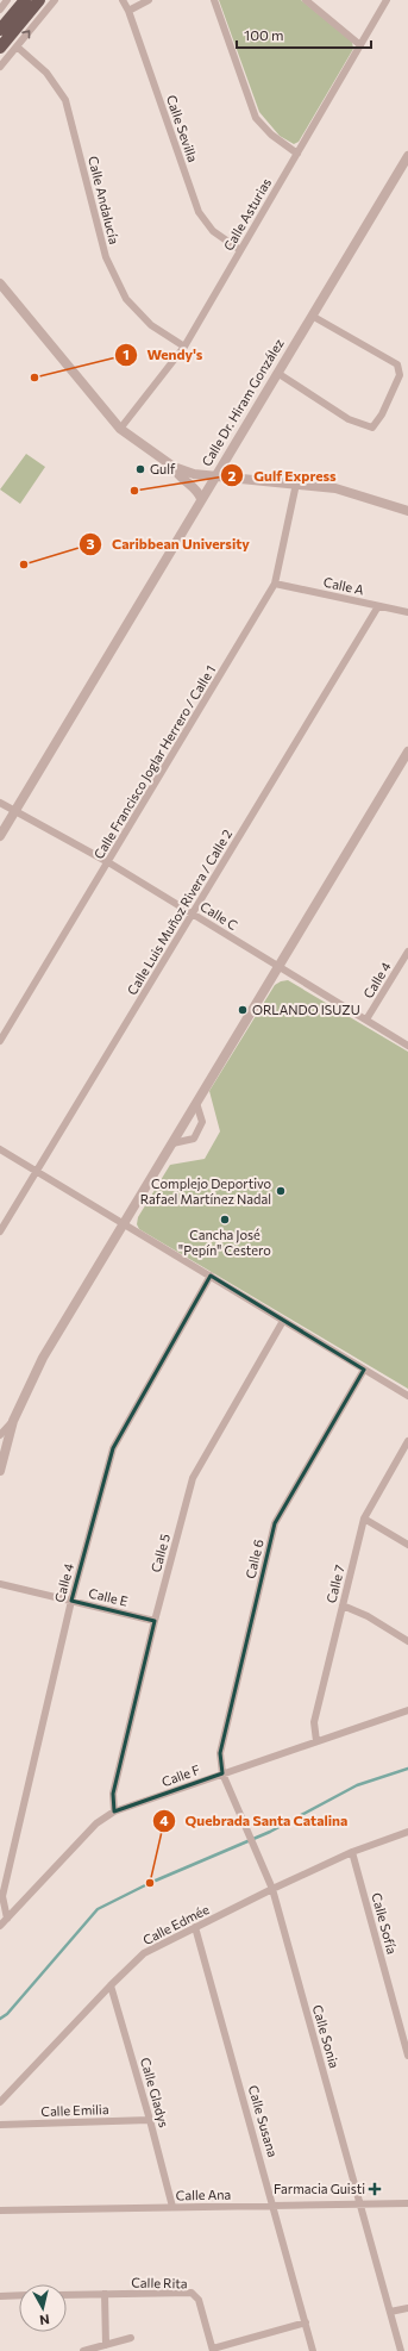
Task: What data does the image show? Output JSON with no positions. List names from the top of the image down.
{
  "streets": {
    "street": [
      "Calle Sevilla",
      "Calle Andalucía",
      "Calle Asturias",
      "Calle Dr. Hiram González",
      "Calle A",
      "Calle Francisco Joglar Herrero / Calle 1",
      "Calle Luis Muñoz Rivera / Calle 2",
      "Calle C",
      "Calle 4",
      "Calle 5",
      "Calle 6",
      "Calle 7",
      "Calle E",
      "Calle F",
      "Calle Sofía",
      "Calle Edmée",
      "Calle Sonia",
      "Calle Gladys",
      "Calle Emilia",
      "Calle Susana",
      "Calle Ana",
      "Calle Rita"
    ]
  },
  "crossings": [
    ["Calle Sevilla", "Calle Asturias"],
    ["Calle Andalucía", "Calle Asturias"],
    ["Calle Dr. Hiram González", "Calle C"],
    ["Calle A", "Calle Francisco Joglar Herrero / Calle 1"],
    ["Calle A", "Calle Luis Muñoz Rivera / Calle 2"],
    ["Calle Francisco Joglar Herrero / Calle 1", "Calle C"],
    ["Calle Luis Muñoz Rivera / Calle 2", "Calle C"],
    ["Calle C", "Calle 4"],
    ["Calle 4", "Calle E"],
    ["Calle 4", "Calle F"],
    ["Calle 5", "Calle E"],
    ["Calle 5", "Calle F"],
    ["Calle 6", "Calle F"],
    ["Calle 6", "Calle Sonia"],
    ["Calle 7", "Calle F"],
    ["Calle F", "Calle Sonia"],
    ["Calle Sofía", "Calle Edmée"],
    ["Calle Edmée", "Calle Sonia"],
    ["Calle Edmée", "Calle Gladys"],
    ["Calle Edmée", "Calle Susana"],
    ["Calle Sonia", "Calle Ana"],
    ["Calle Gladys", "Calle Emilia"],
    ["Calle Gladys", "Calle Ana"],
    ["Calle Susana", "Calle Ana"],
    ["Calle Susana", "Calle Rita"]
  ],
  "places": {
    "other": [
      "Wendy's",
      "Gulf",
      "Gulf Express",
      "Caribbean University",
      "ORLANDO ISUZU",
      "Complejo Deportivo Rafael Martínez Nadal",
      "Cancha José \"Pepín\" Cestero",
      "Quebrada Santa Catalina"
    ],
    "health": ["Farmacia Guisti"]
  },
  "scale_bar": "100 m",
  "north": "bottom"
}
